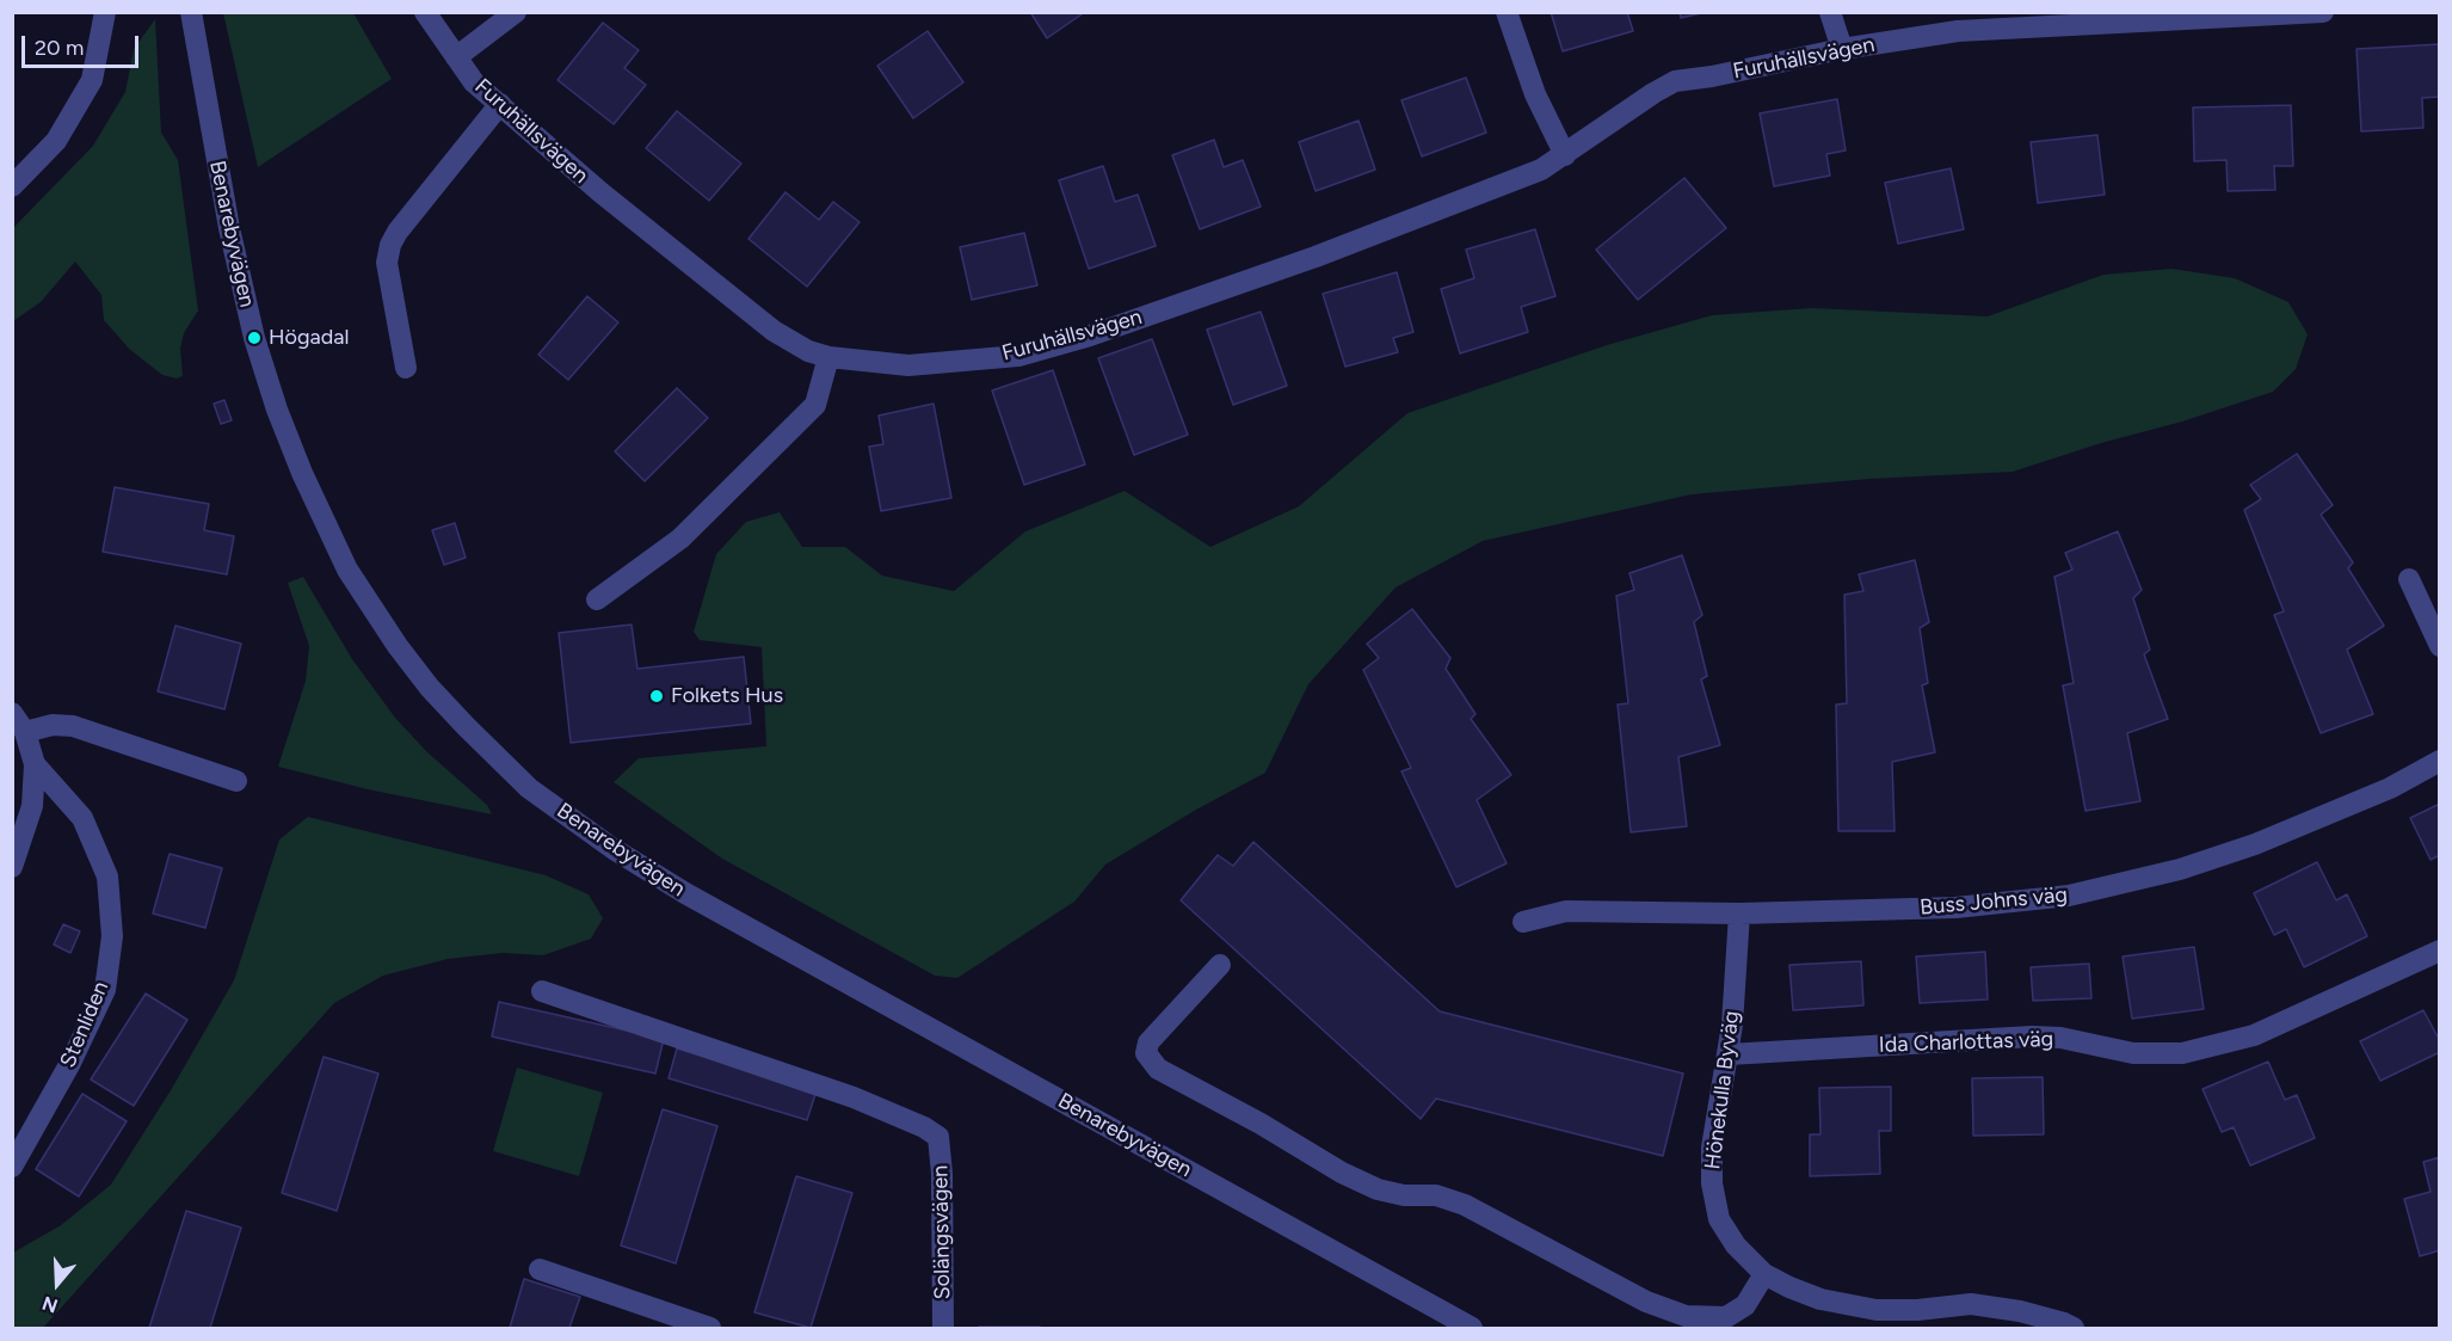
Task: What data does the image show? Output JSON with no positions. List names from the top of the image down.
{
  "streets": {
    "street": [
      "Furuhällsvägen",
      "Benarebyvägen",
      "Buss Johns väg",
      "Stenliden",
      "Ida Charlottas väg",
      "Hönekulla Byväg",
      "Solängsvägen"
    ]
  },
  "crossings": [
    ["Buss Johns väg", "Hönekulla Byväg"],
    ["Ida Charlottas väg", "Hönekulla Byväg"]
  ],
  "places": ["Högadal", "Folkets Hus"],
  "scale_bar": "20 m",
  "north": "bottom"
}
